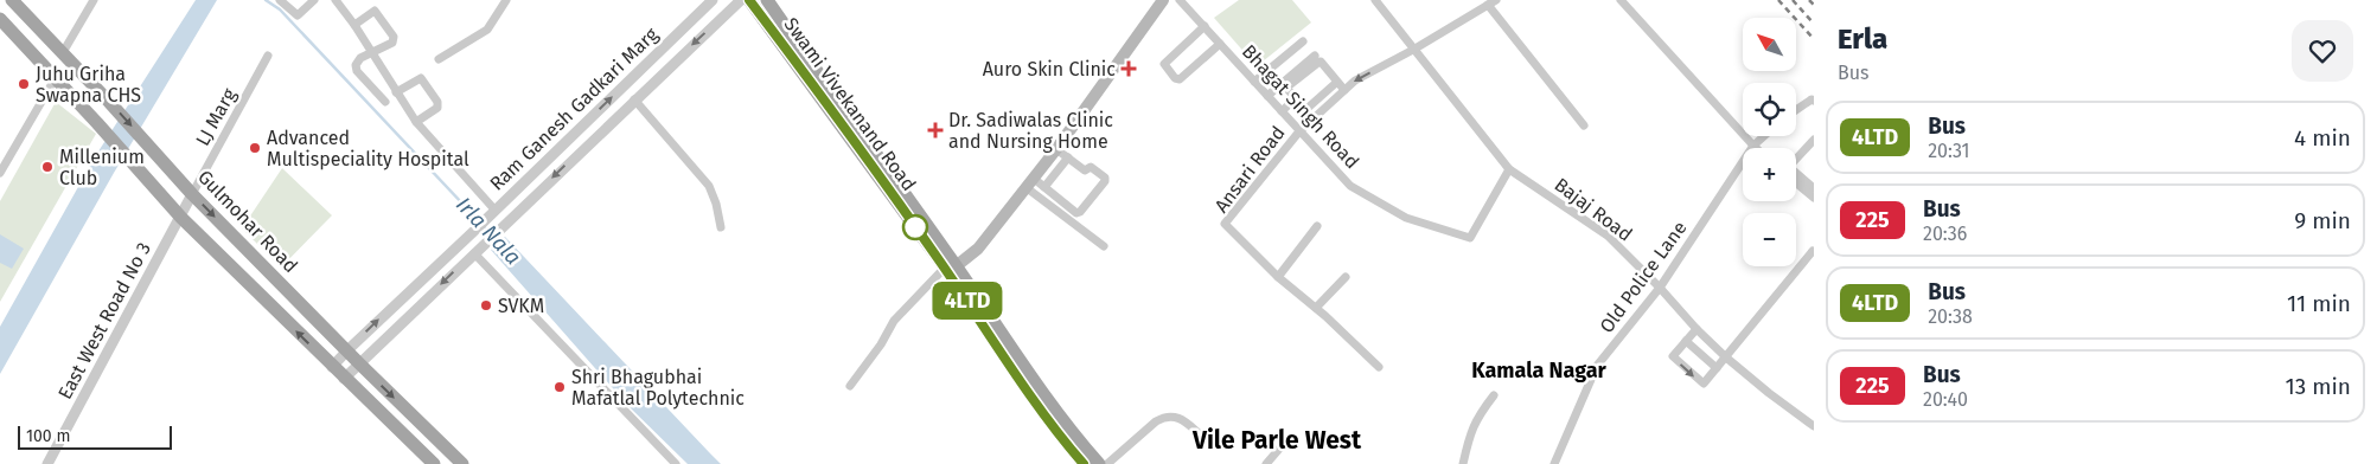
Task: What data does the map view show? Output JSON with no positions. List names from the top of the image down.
{
  "streets": {
    "main road": ["Swami Vivekanand Road", "Gulmohar Road"],
    "street": [
      "Bhagat Singh Road",
      "Ram Ganesh Gadkari Marg",
      "LJ Marg",
      "Ansari Road",
      "Bajaj Road",
      "Old Police Lane",
      "East West Road No 3"
    ]
  },
  "crossings": [
    ["Bhagat Singh Road", "Ansari Road"],
    ["Bhagat Singh Road", "Bajaj Road"],
    ["Ram Ganesh Gadkari Marg", "Gulmohar Road"],
    ["LJ Marg", "Gulmohar Road"],
    ["LJ Marg", "East West Road No 3"],
    ["Bajaj Road", "Old Police Lane"],
    ["Gulmohar Road", "East West Road No 3"]
  ],
  "districts": ["Kamala Nagar", "Vile Parle West"],
  "water": ["Irla Nala"],
  "places": {
    "health": ["Auro Skin Clinic", "Dr. Sadiwalas Clinic and Nursing Home"],
    "other": [
      "Juhu Griha Swapna CHS",
      "Advanced Multispeciality Hospital",
      "Millenium Club",
      "SVKM",
      "Shri Bhagubhai Mafatlal Polytechnic"
    ]
  },
  "lines": ["bus line 4LTD"],
  "scale_bar": "100 m",
  "north": "top left",
  "page": {
    "on_map": "4LTD",
    "heading": ["Erla", "Bus"],
    "map_buttons": ["+", "−"],
    "list": [
      {
        "mark": "4LTD",
        "name": "Bus",
        "note": "20:31",
        "value": "4 min"
      },
      {
        "mark": "225",
        "name": "Bus",
        "note": "20:36",
        "value": "9 min"
      },
      {
        "mark": "4LTD",
        "name": "Bus",
        "note": "20:38",
        "value": "11 min"
      },
      {
        "mark": "225",
        "name": "Bus",
        "note": "20:40",
        "value": "13 min"
      }
    ],
    "scale": "100 m"
  }
}
